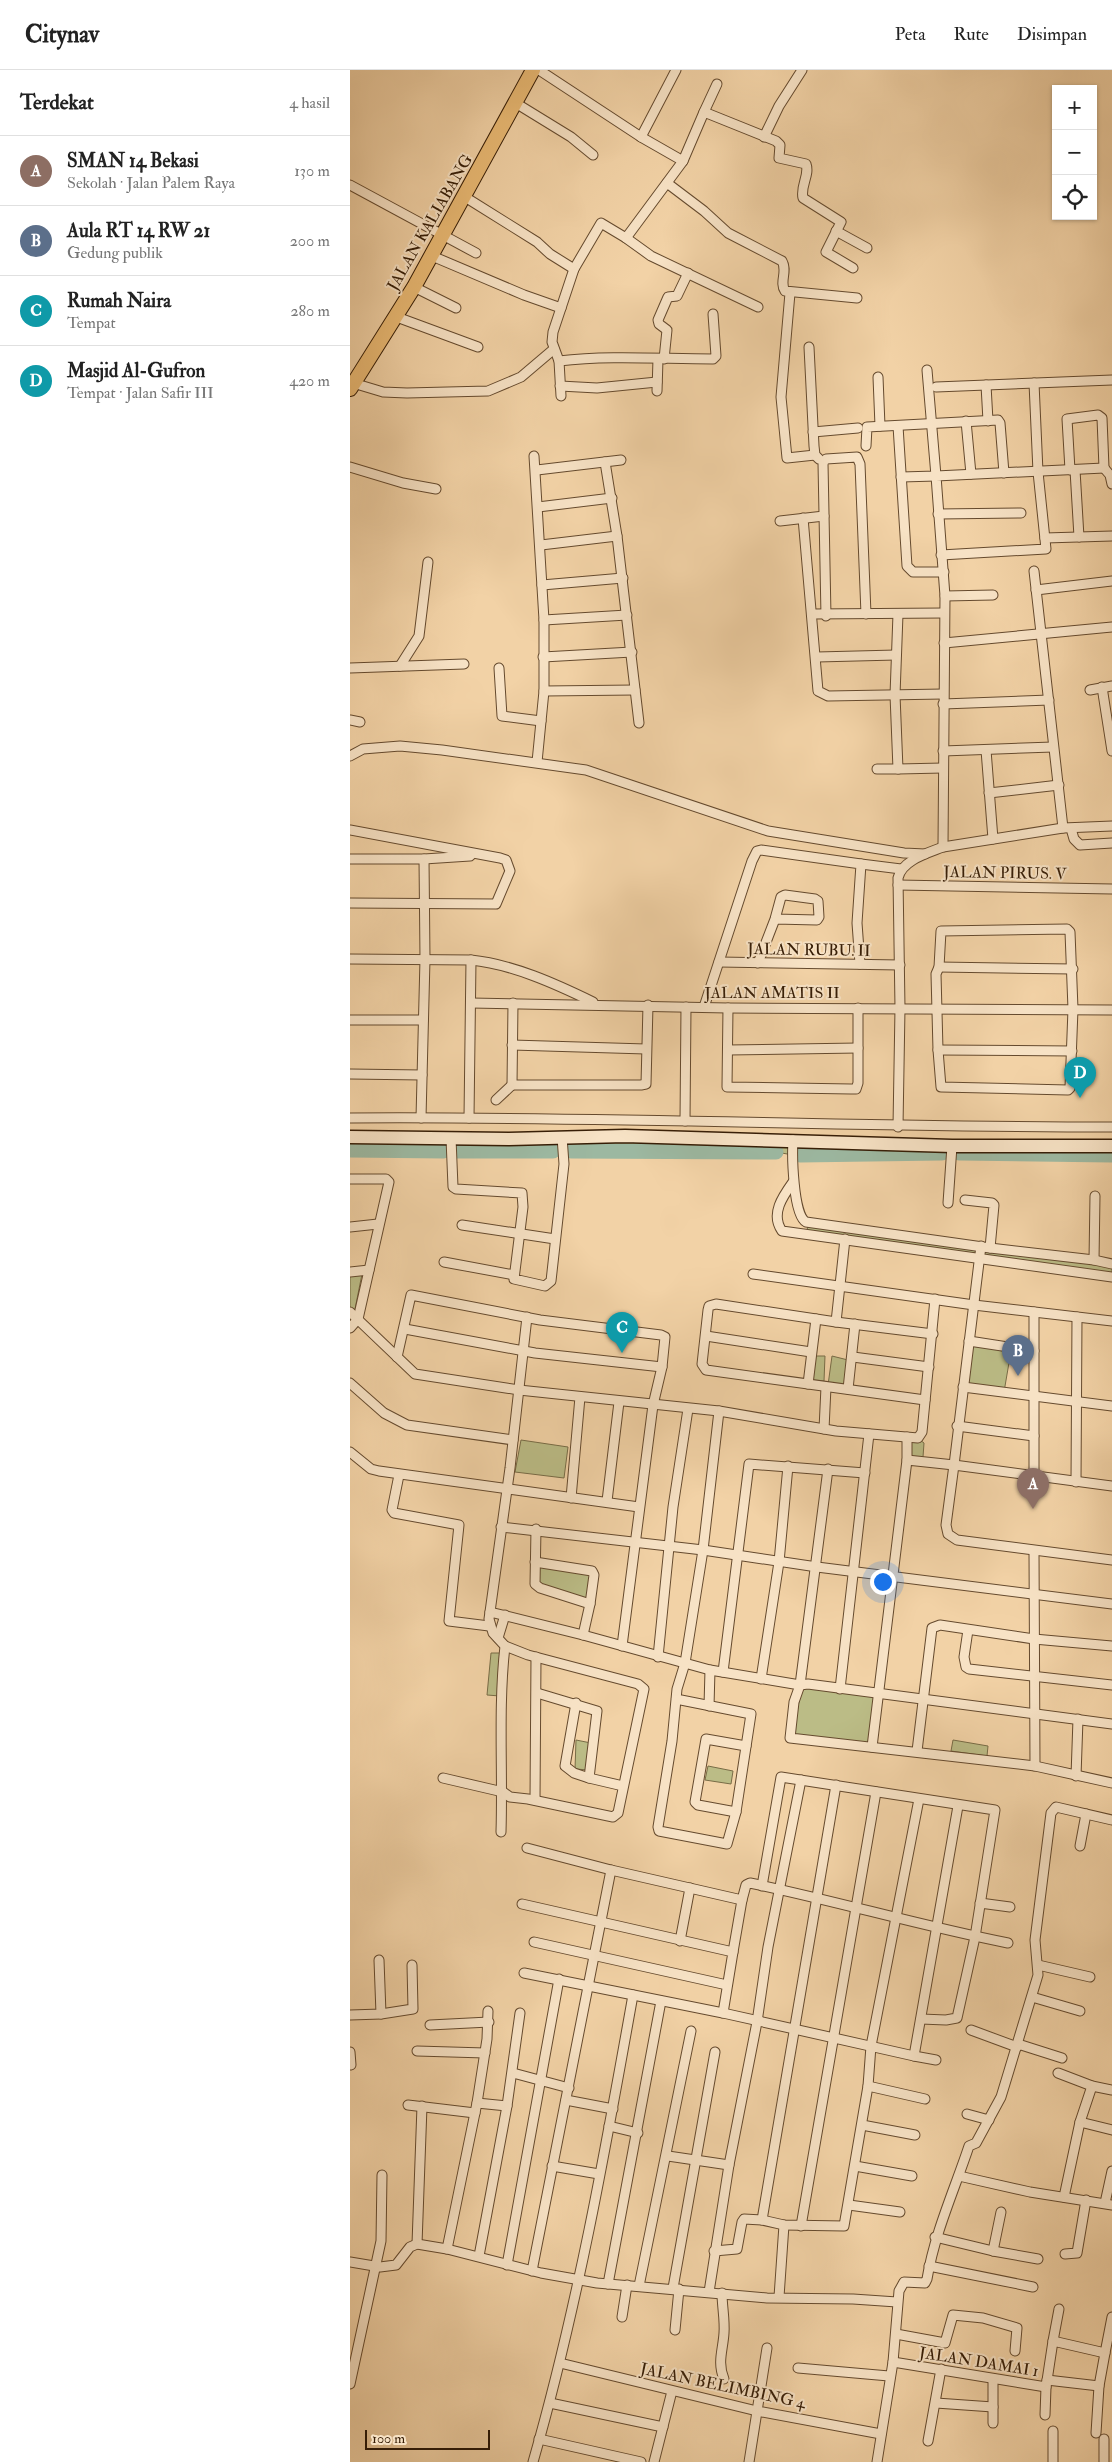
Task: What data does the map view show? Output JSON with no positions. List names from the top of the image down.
{
  "streets": {
    "main road": ["JALAN KALIABANG"],
    "street": [
      "JALAN PIRUS. V",
      "JALAN RUBU. II",
      "JALAN AMATIS II",
      "JALAN DAMAI 1",
      "JALAN BELIMBING 4"
    ]
  },
  "scale_bar": "100 m",
  "page": {
    "header": "Citynav",
    "nav": ["Peta", "Rute", "Disimpan"],
    "heading": ["Terdekat", "4 hasil"],
    "map_buttons": ["+", "−"],
    "list": [
      {
        "mark": "A",
        "name": "SMAN 14 Bekasi",
        "note": "Sekolah · Jalan Palem Raya",
        "value": "130 m"
      },
      {
        "mark": "B",
        "name": "Aula RT 14 RW 21",
        "note": "Gedung publik",
        "value": "200 m"
      },
      {
        "mark": "C",
        "name": "Rumah Naira",
        "note": "Tempat",
        "value": "280 m"
      },
      {
        "mark": "D",
        "name": "Masjid Al-Gufron",
        "note": "Tempat · Jalan Safir III",
        "value": "420 m"
      }
    ],
    "pins": [
      "D",
      "C",
      "B",
      "A"
    ],
    "scale": "100 m"
  }
}
